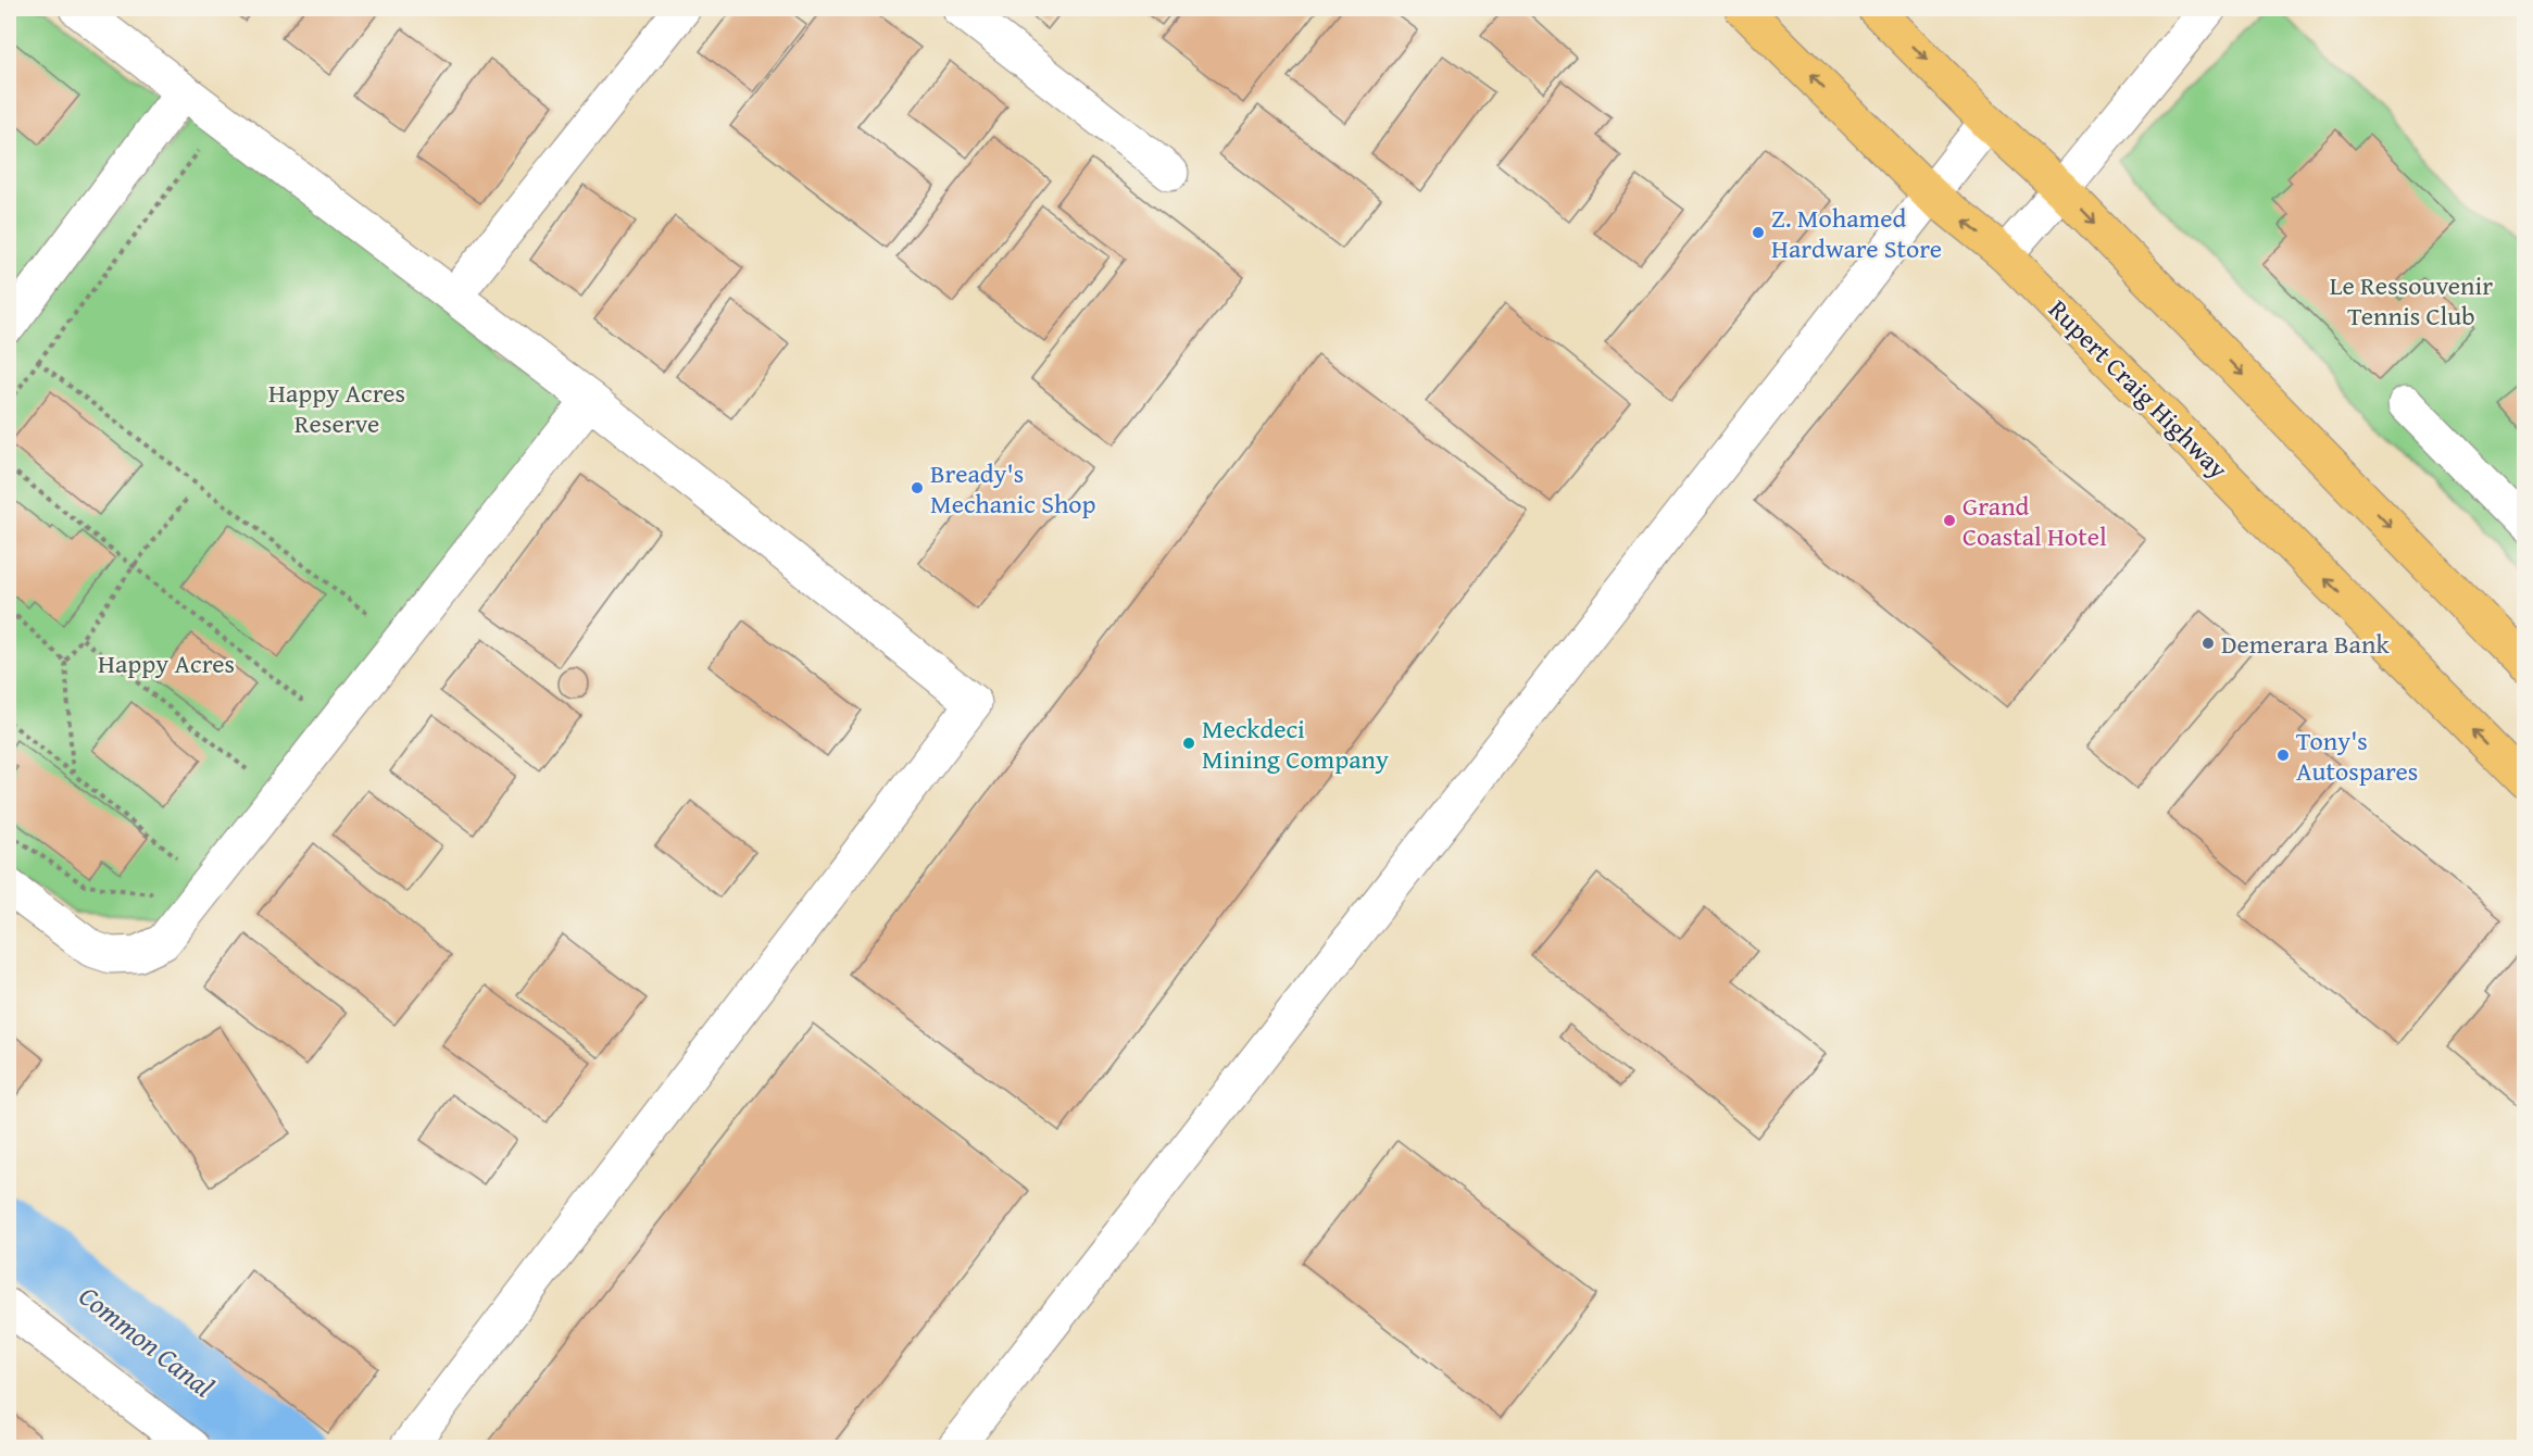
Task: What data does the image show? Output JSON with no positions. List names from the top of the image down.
{
  "streets": {
    "main road": ["Rupert Craig Highway"]
  },
  "water": ["Common Canal"],
  "parks": ["Le Ressouvenir Tennis Club", "Happy Acres Reserve", "Happy Acres"],
  "places": [
    "Z. Mohamed Hardware Store",
    "Bready's Mechanic Shop",
    "Grand Coastal Hotel",
    "Demerara Bank",
    "Meckdeci Mining Company",
    "Tony's Autospares"
  ]
}
